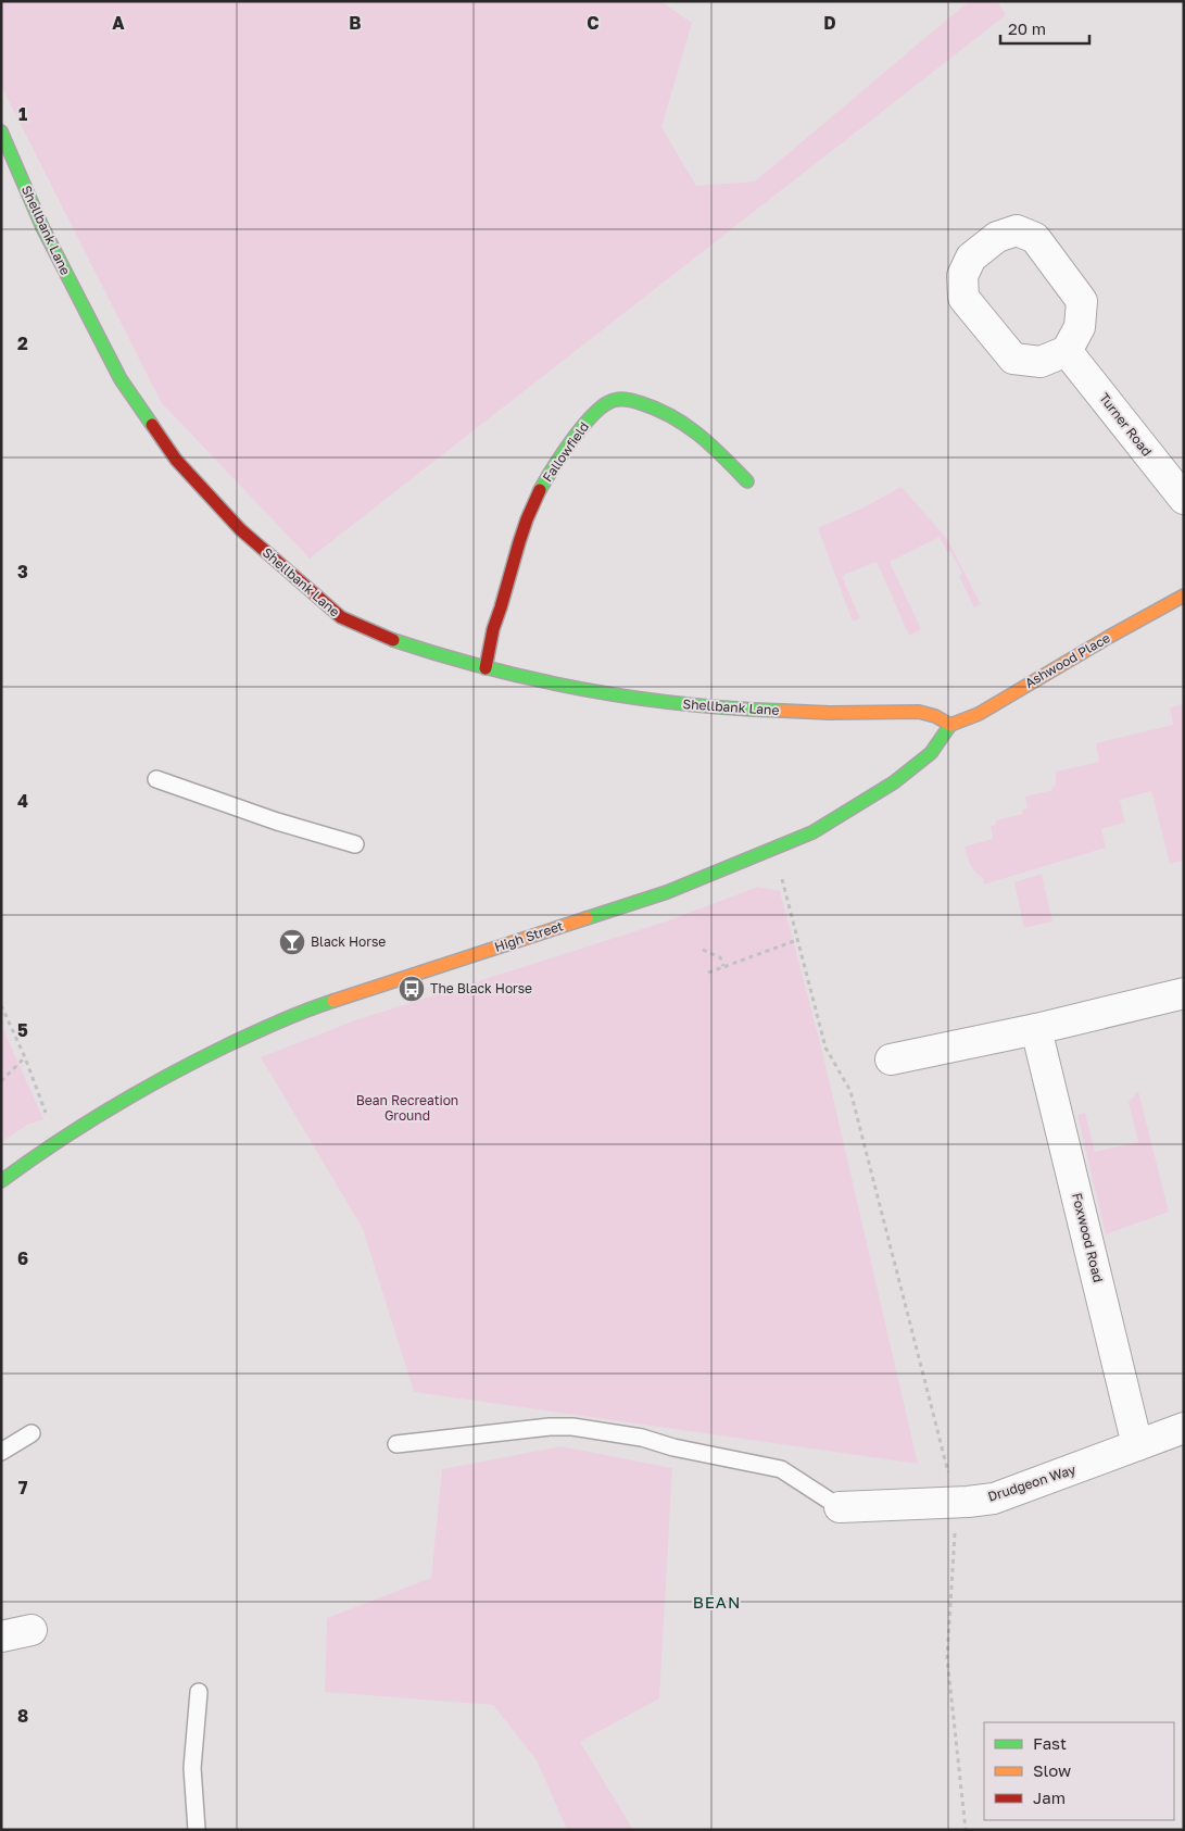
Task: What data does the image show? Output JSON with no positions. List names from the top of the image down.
{
  "streets": {
    "street": [
      "Shellbank Lane",
      "Turner Road",
      "Fallowfield",
      "Ashwood Place",
      "High Street",
      "Foxwood Road",
      "Drudgeon Way"
    ]
  },
  "crossings": [
    ["Shellbank Lane", "Fallowfield"],
    ["Shellbank Lane", "Ashwood Place"],
    ["Shellbank Lane", "High Street"],
    ["Ashwood Place", "High Street"],
    ["Foxwood Road", "Drudgeon Way"]
  ],
  "districts": ["BEAN"],
  "parks": ["Bean Recreation Ground"],
  "places": {
    "bar": ["Black Horse"],
    "bus stop": ["The Black Horse"]
  },
  "legend": ["Fast", "Slow", "Jam"],
  "scale_bar": "20 m",
  "grid": {
    "columns": [
      "A",
      "B",
      "C",
      "D"
    ],
    "rows": [
      "1",
      "2",
      "3",
      "4",
      "5",
      "6",
      "7",
      "8"
    ]
  }
}
